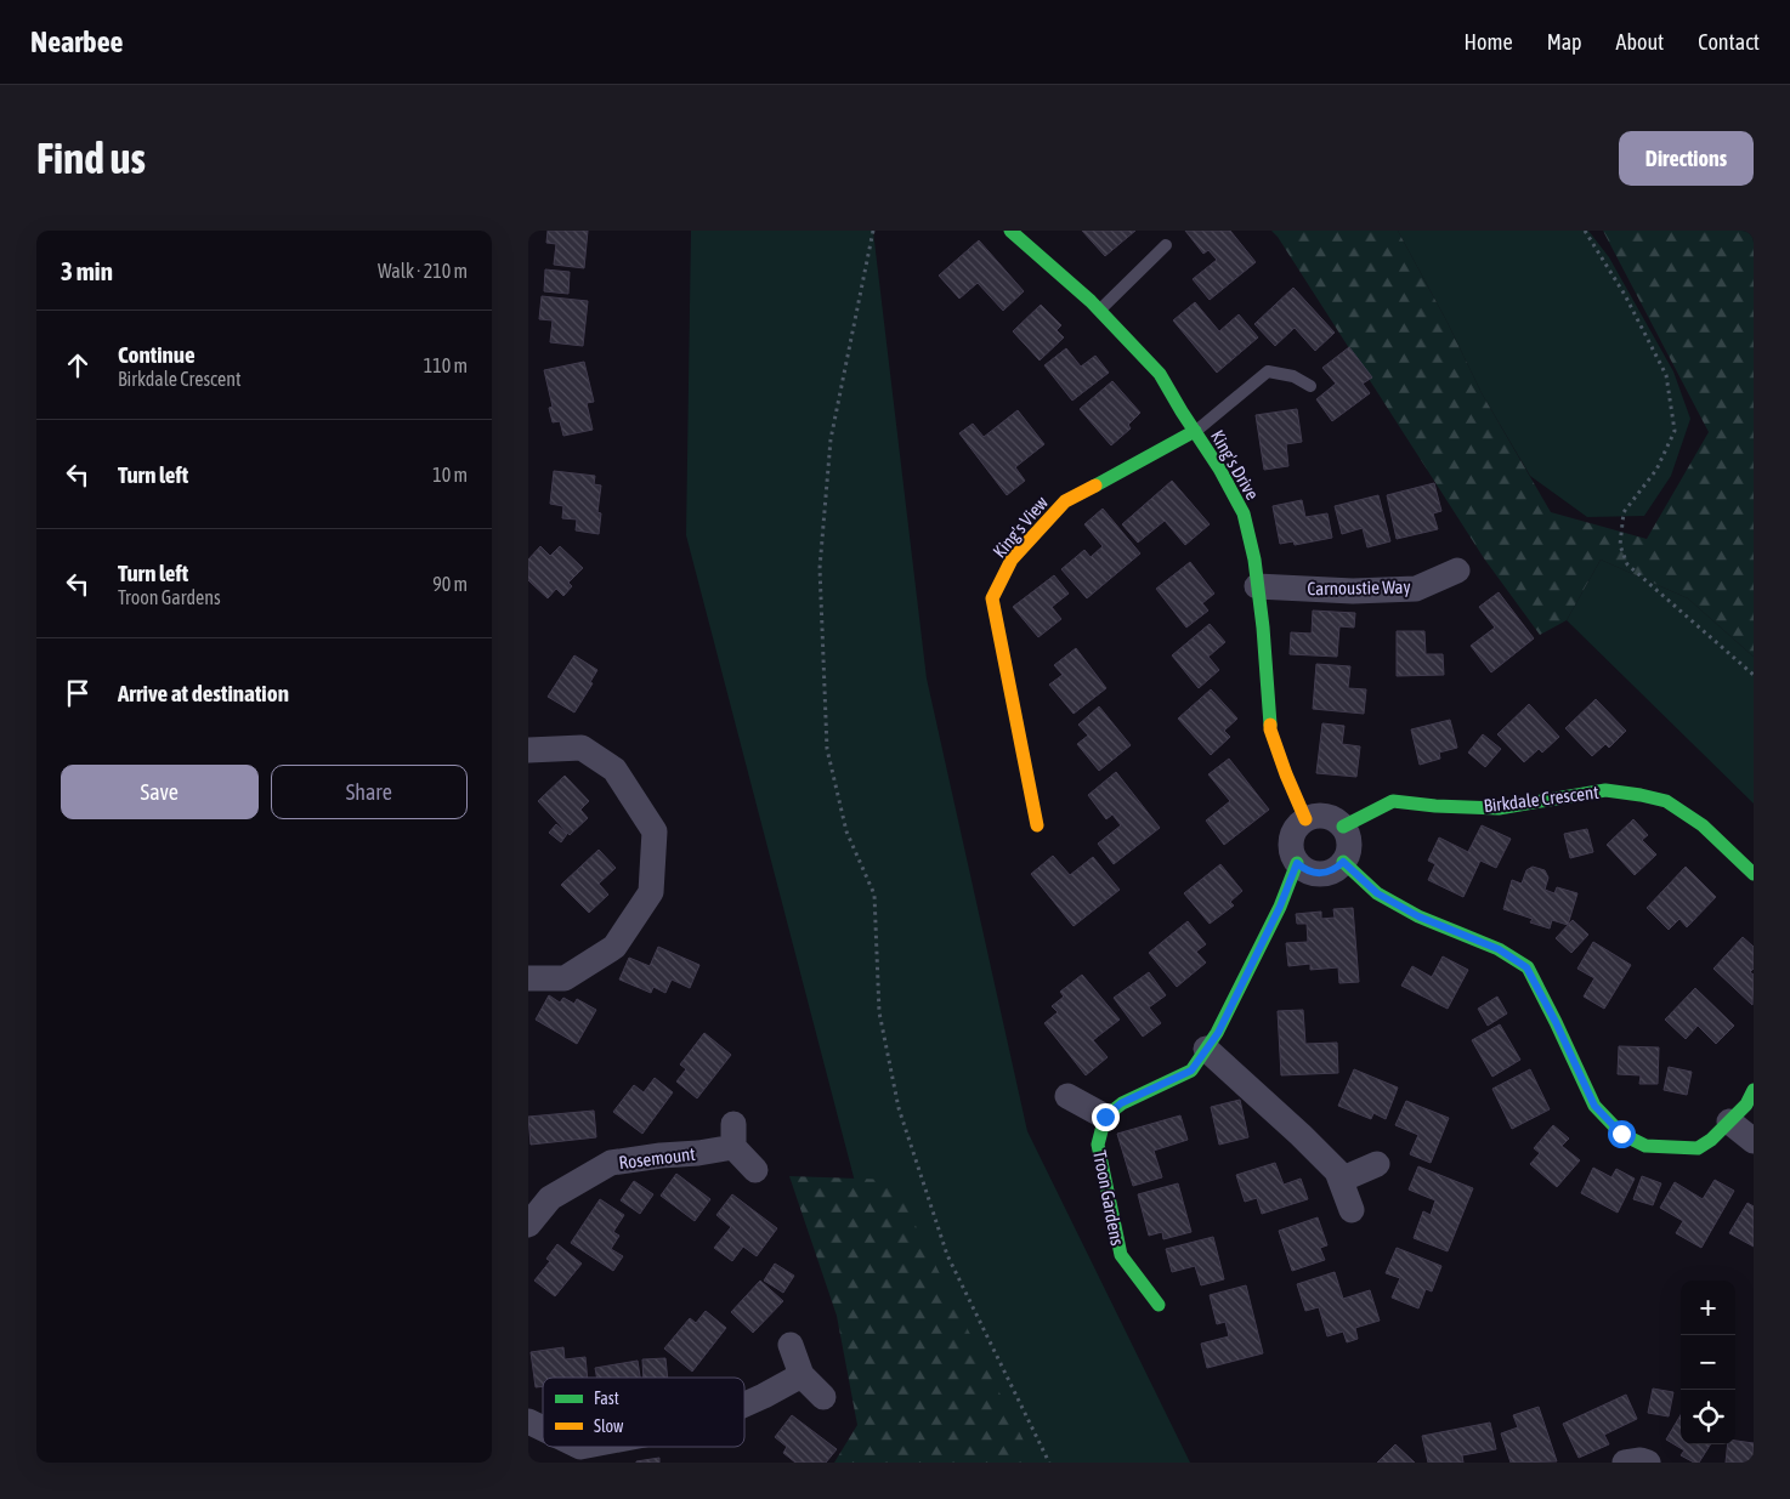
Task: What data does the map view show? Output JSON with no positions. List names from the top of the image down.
{
  "streets": {
    "street": [
      "King's Drive",
      "King's View",
      "Carnoustie Way",
      "Birkdale Crescent",
      "Rosemount",
      "Troon Gardens"
    ]
  },
  "crossings": [
    ["King's Drive", "King's View"],
    ["King's Drive", "Carnoustie Way"],
    ["King's Drive", "Birkdale Crescent"]
  ],
  "legend": ["Fast", "Slow"],
  "page": {
    "header": "Nearbee",
    "nav": [
      "Home",
      "Map",
      "About",
      "Contact"
    ],
    "buttons": [
      "Directions",
      ["Save", "Share"]
    ],
    "title": "Find us",
    "heading": ["3 min", "Walk · 210 m"],
    "list": [
      ["Continue", "Birkdale Crescent", "110 m"],
      ["Turn left", "10 m"],
      ["Turn left", "Troon Gardens", "90 m"],
      "Arrive at destination"
    ],
    "map_buttons": ["+", "−"]
  }
}
